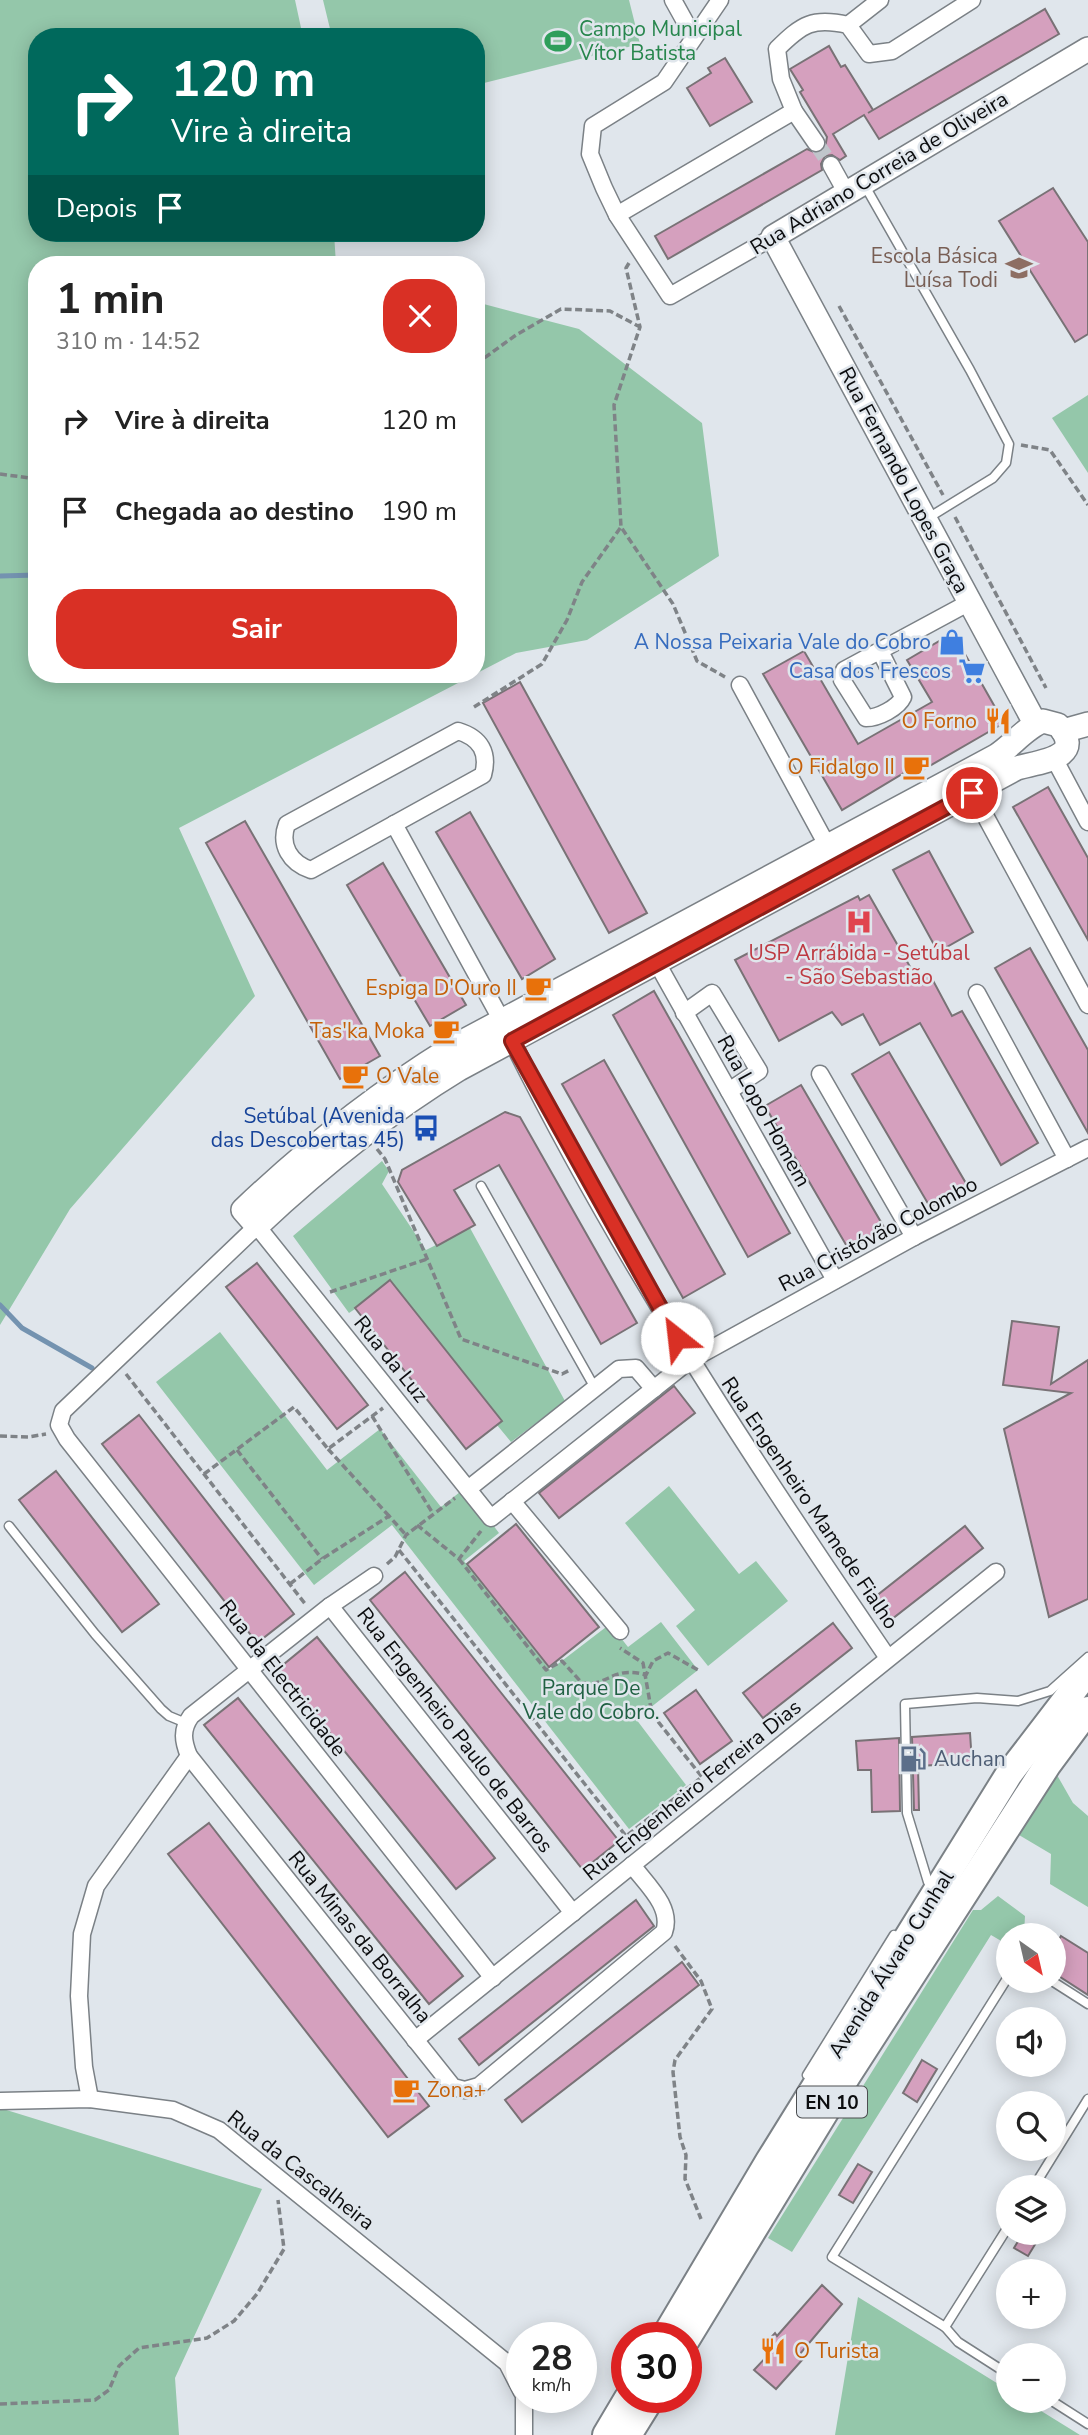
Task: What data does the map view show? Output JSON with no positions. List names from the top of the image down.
{
  "streets": {
    "main road": ["Avenida Álvaro Cunhal", "EN 10"],
    "street": [
      "Rua Adriano Correia de Oliveira",
      "Rua Fernando Lopes Graça",
      "Rua Lopo Homem",
      "Rua Cristóvão Colombo",
      "Rua da Luz",
      "Rua Engenheiro Mamede Fialho",
      "Rua da Electricidade",
      "Rua Engenheiro Paulo de Barros",
      "Rua Engenheiro Ferreira Dias",
      "Rua Minas da Borralha",
      "Rua da Cascalheira"
    ]
  },
  "crossings": [
    ["Rua Adriano Correia de Oliveira", "Rua Fernando Lopes Graça"],
    ["Rua Lopo Homem", "Rua Cristóvão Colombo"],
    ["Rua Cristóvão Colombo", "Rua da Luz"],
    ["Rua Cristóvão Colombo", "Rua Engenheiro Mamede Fialho"],
    ["Rua Engenheiro Mamede Fialho", "Rua Engenheiro Ferreira Dias"],
    ["Rua da Electricidade", "Rua Engenheiro Ferreira Dias"],
    ["Rua Engenheiro Paulo de Barros", "Rua Engenheiro Ferreira Dias"],
    ["Rua Engenheiro Ferreira Dias", "Rua Minas da Borralha"]
  ],
  "parks": ["Parque De Vale do Cobro."],
  "places": {
    "sports": ["Campo Municipal Vítor Batista"],
    "school or university": ["Escola Básica Luísa Todi"],
    "shop": ["A Nossa Peixaria Vale do Cobro"],
    "supermarket": ["Casa dos Frescos"],
    "restaurant": ["O Forno", "O Turista"],
    "cafe": [
      "O Fidalgo II",
      "Espiga D'Ouro II",
      "Tas'ka Moka",
      "O Vale",
      "Zona+"
    ],
    "hospital": ["USP Arrábida - Setúbal - São Sebastião"],
    "bus stop": ["Setúbal (Avenida das Descobertas 45)"],
    "fuel station": ["Auchan"]
  },
  "north": "bottom right",
  "page": {
    "turn": ["120 m", "Vire à direita"],
    "then": "Depois",
    "heading": ["1 min", "310 m · 14:52"],
    "list": [
      {
        "name": "Vire à direita",
        "value": "120 m"
      },
      {
        "name": "Chegada ao destino",
        "value": "190 m"
      }
    ],
    "buttons": "Sair",
    "map_buttons": ["+", "−"],
    "speed": "28 km/h",
    "limit": "30"
  }
}
